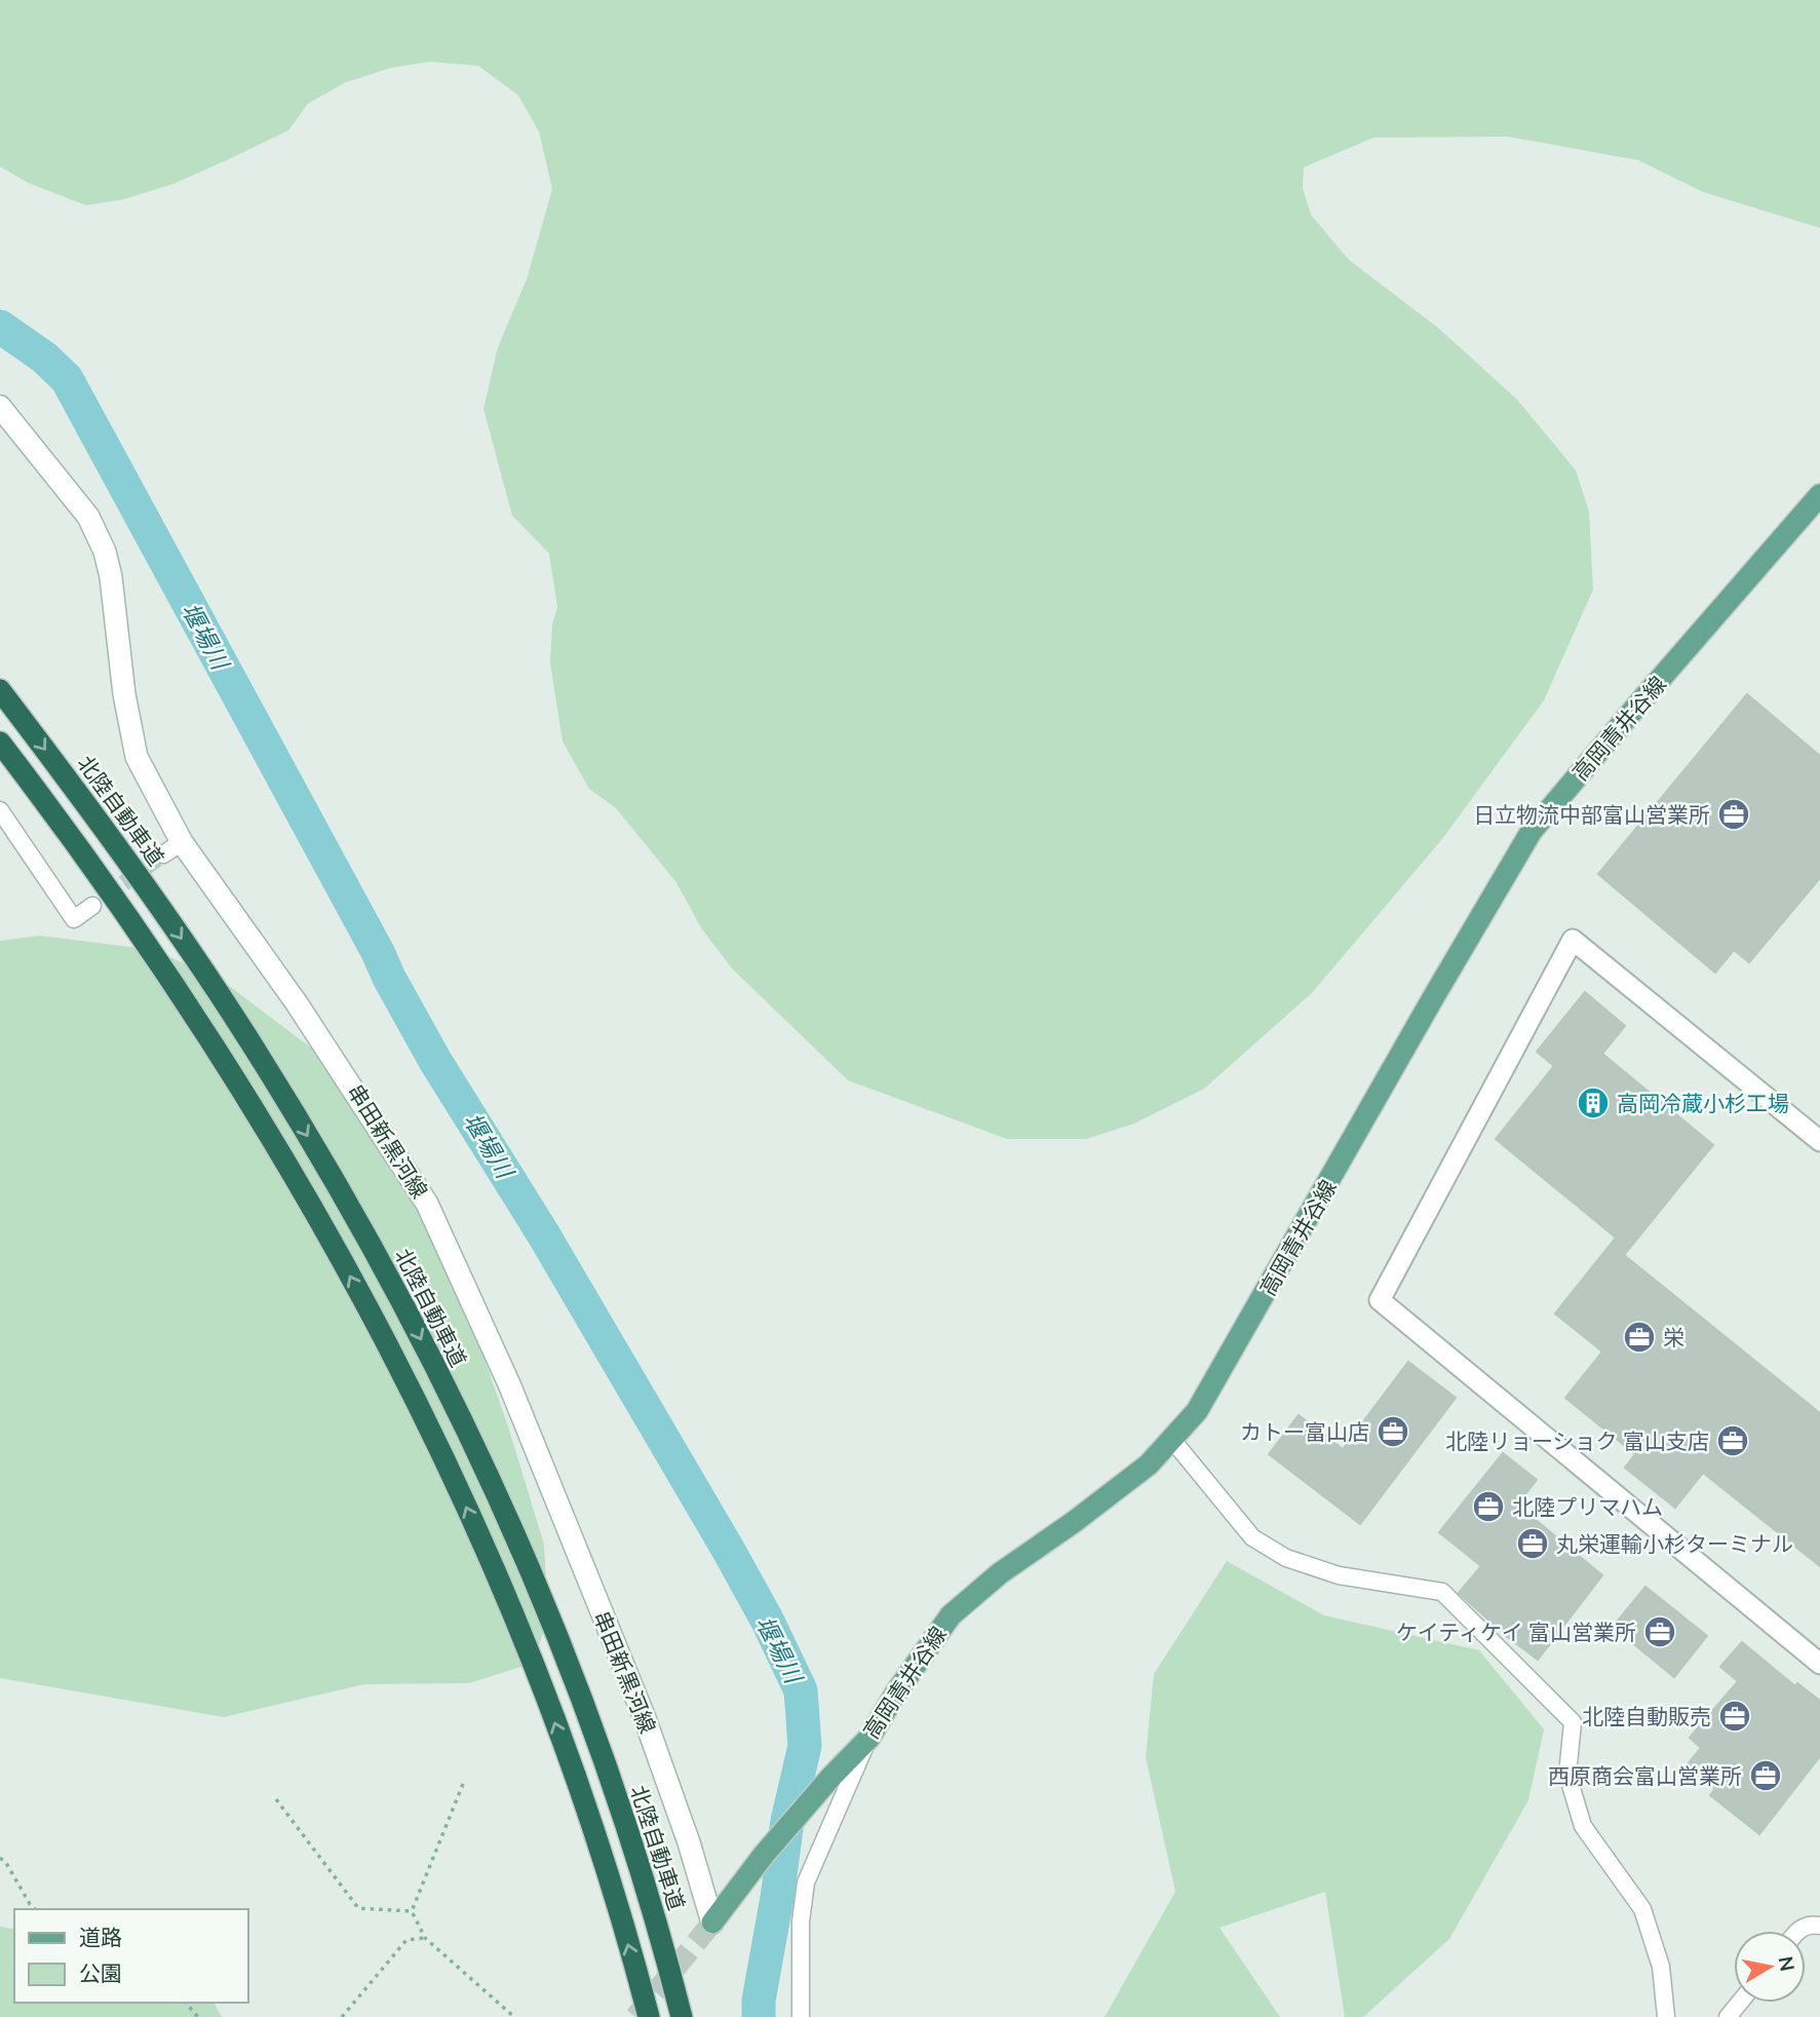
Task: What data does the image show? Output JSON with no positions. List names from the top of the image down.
{
  "streets": {
    "highway": ["北陸自動車道"],
    "main road": ["高岡青井谷線", "串田新黒河線"]
  },
  "crossings": [
    ["高岡青井谷線", "串田新黒河線"]
  ],
  "water": ["堰場川"],
  "places": {
    "office": [
      "日立物流中部富山営業所",
      "栄",
      "カトー富山店",
      "北陸リョーショク 富山支店",
      "北陸プリマハム",
      "丸栄運輸小杉ターミナル",
      "ケイティケイ 富山営業所",
      "北陸自動販売",
      "西原商会富山営業所"
    ],
    "building": ["高岡冷蔵小杉工場"]
  },
  "legend": ["道路", "公園"],
  "north": "right"
}
